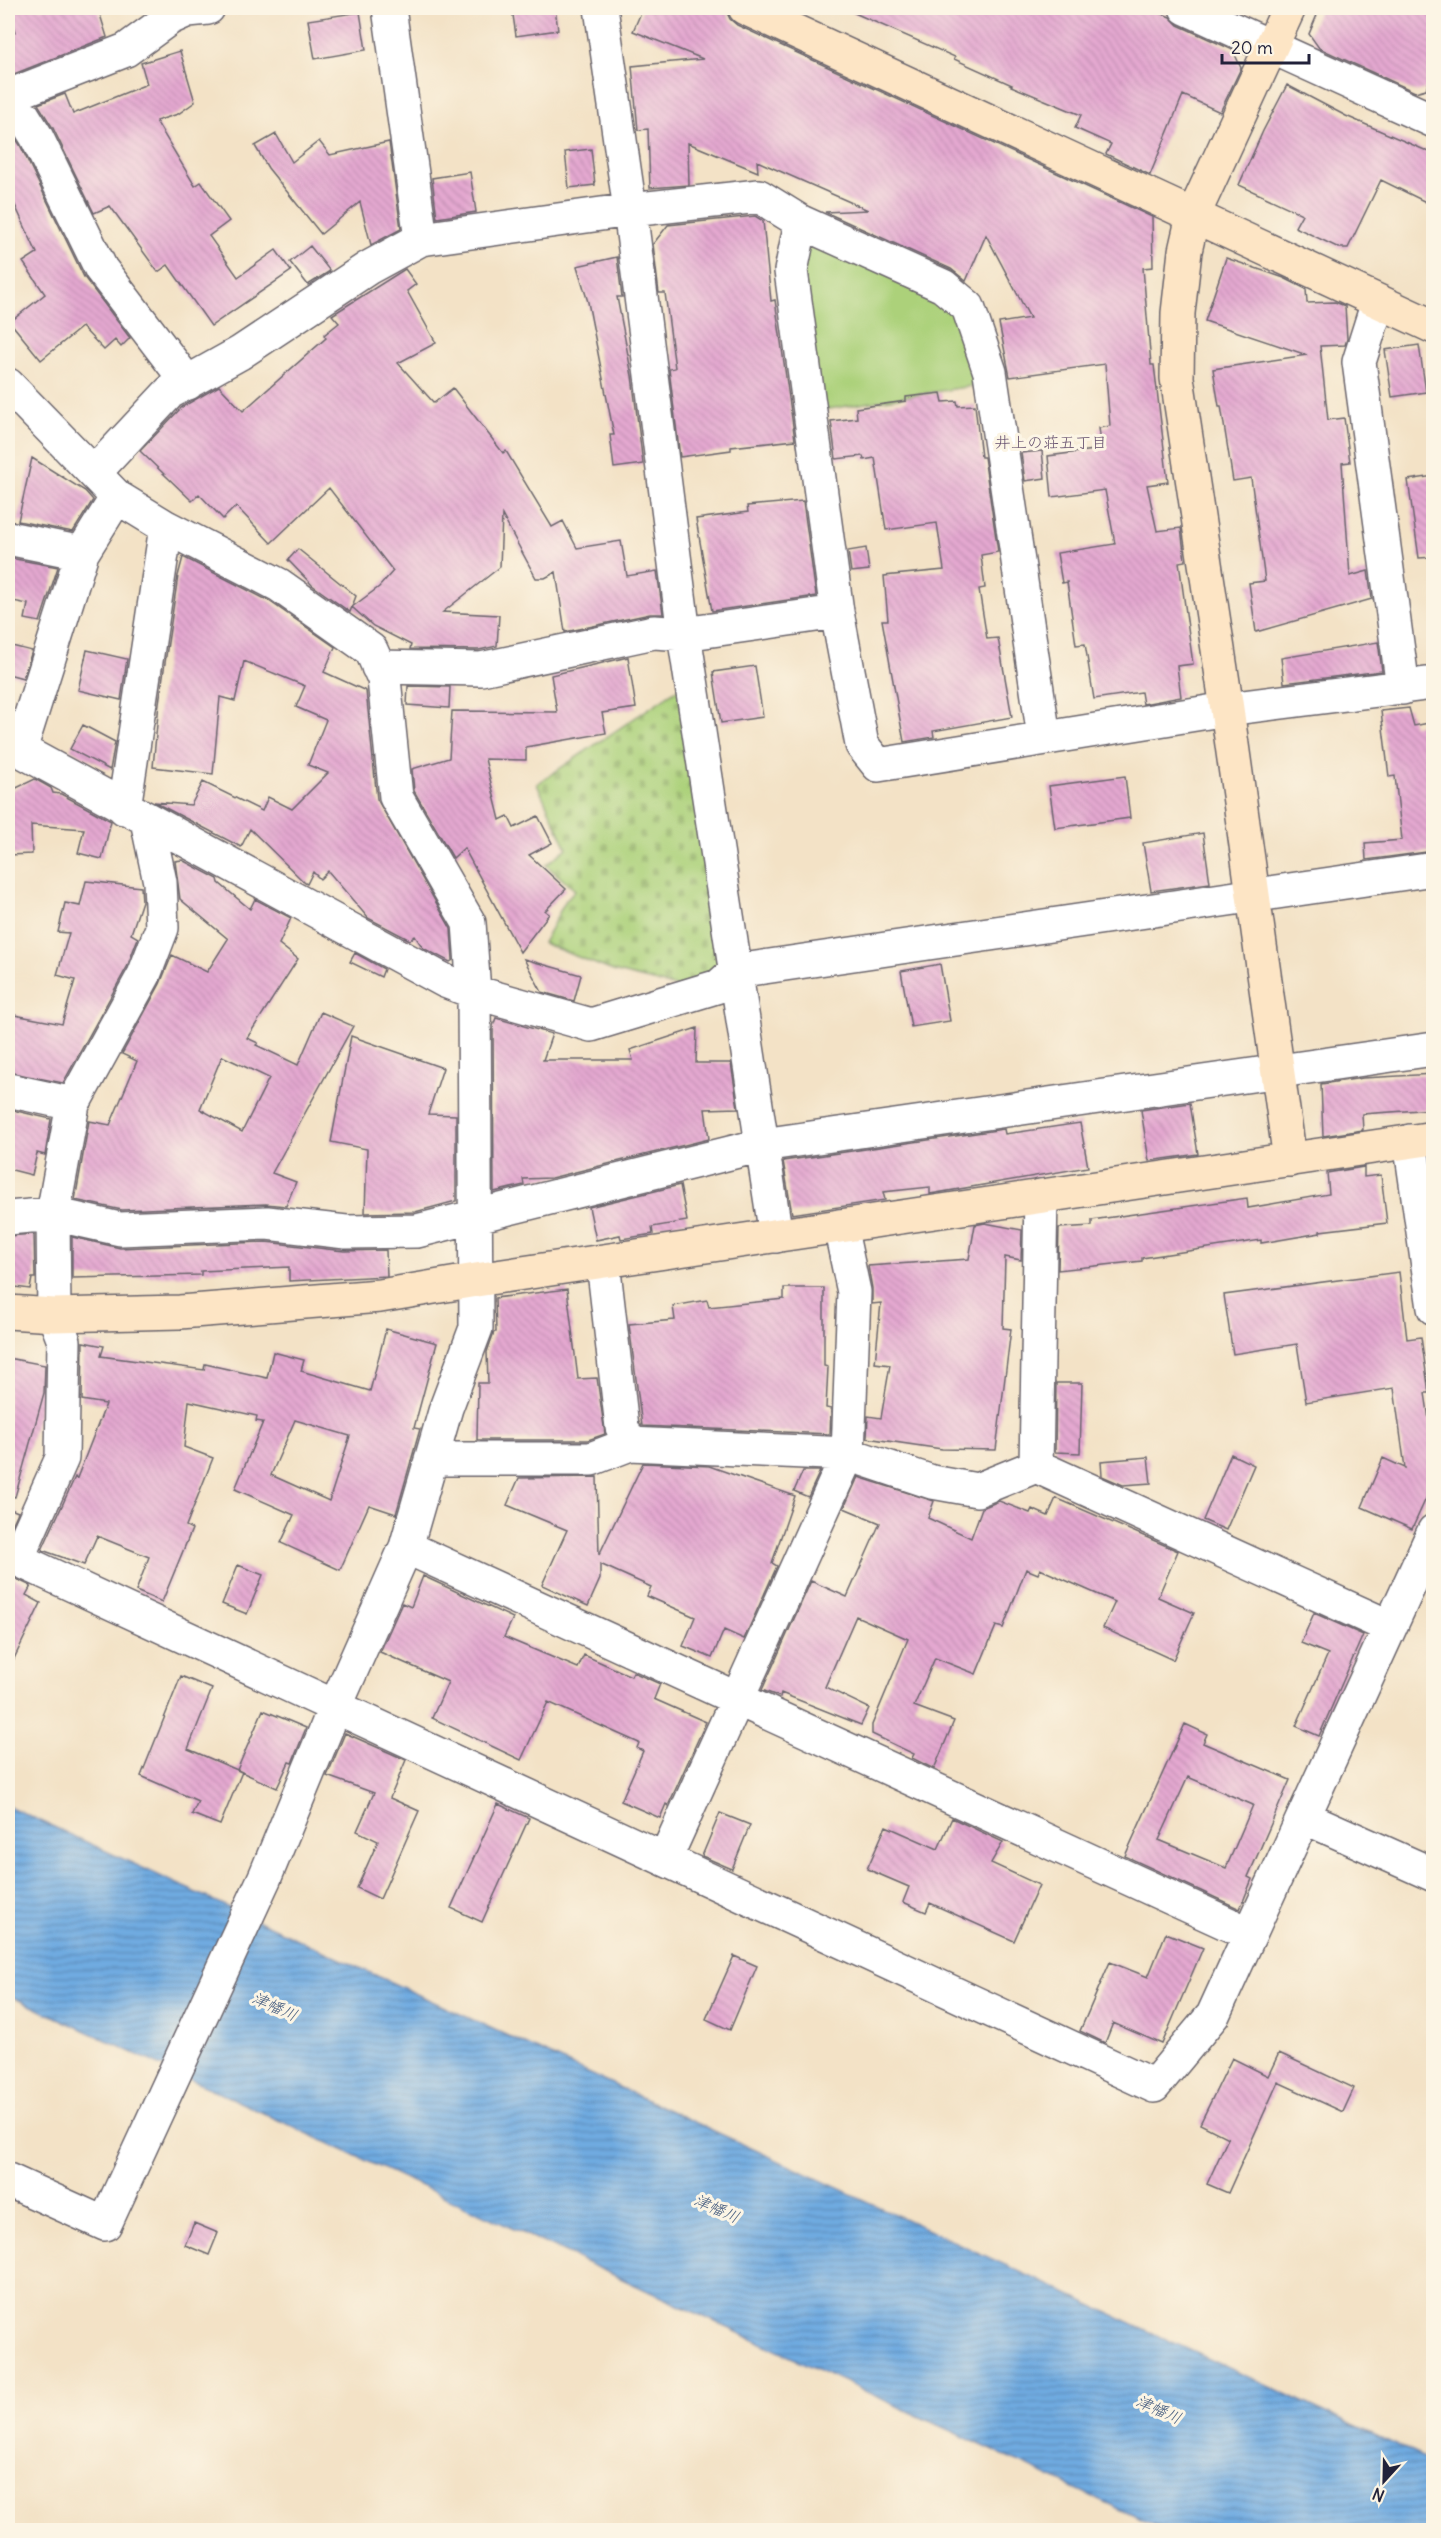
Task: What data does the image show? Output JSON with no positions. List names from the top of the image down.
{
  "districts": ["井上の荘五丁目"],
  "water": ["津幡川"],
  "scale_bar": "20 m",
  "north": "bottom"
}
